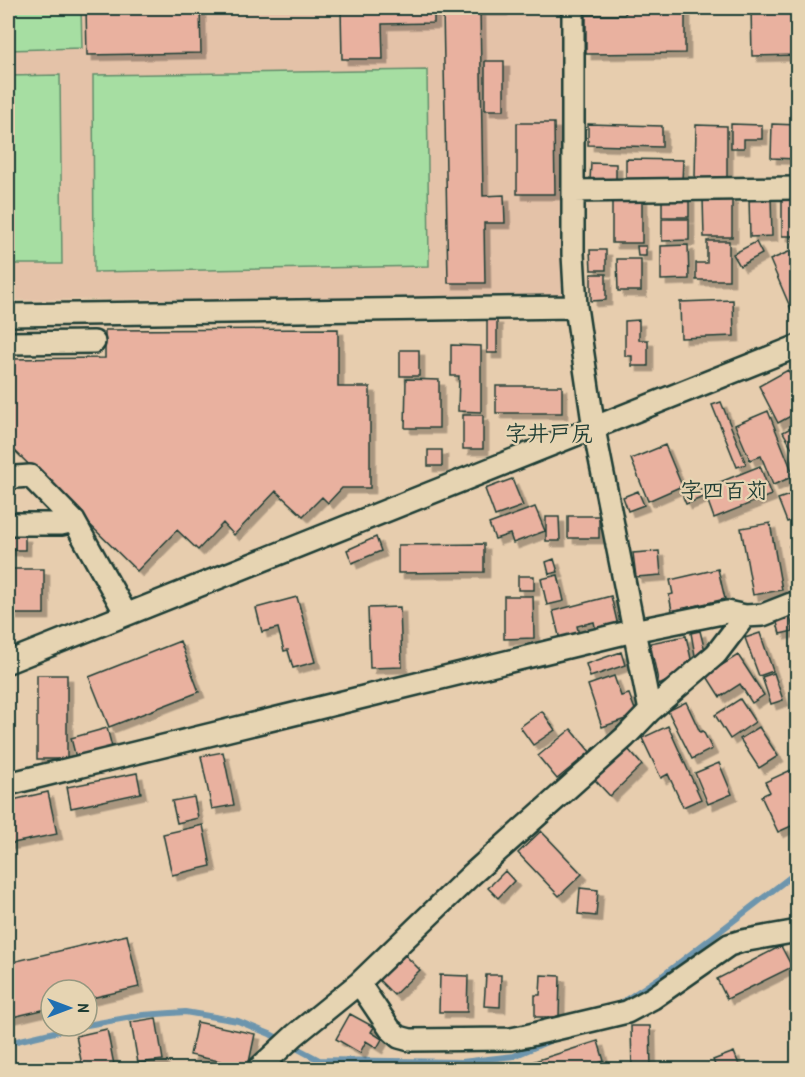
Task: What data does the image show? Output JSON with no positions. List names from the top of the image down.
{
  "districts": ["字井戸尻", "字四百苅"],
  "north": "right"
}
